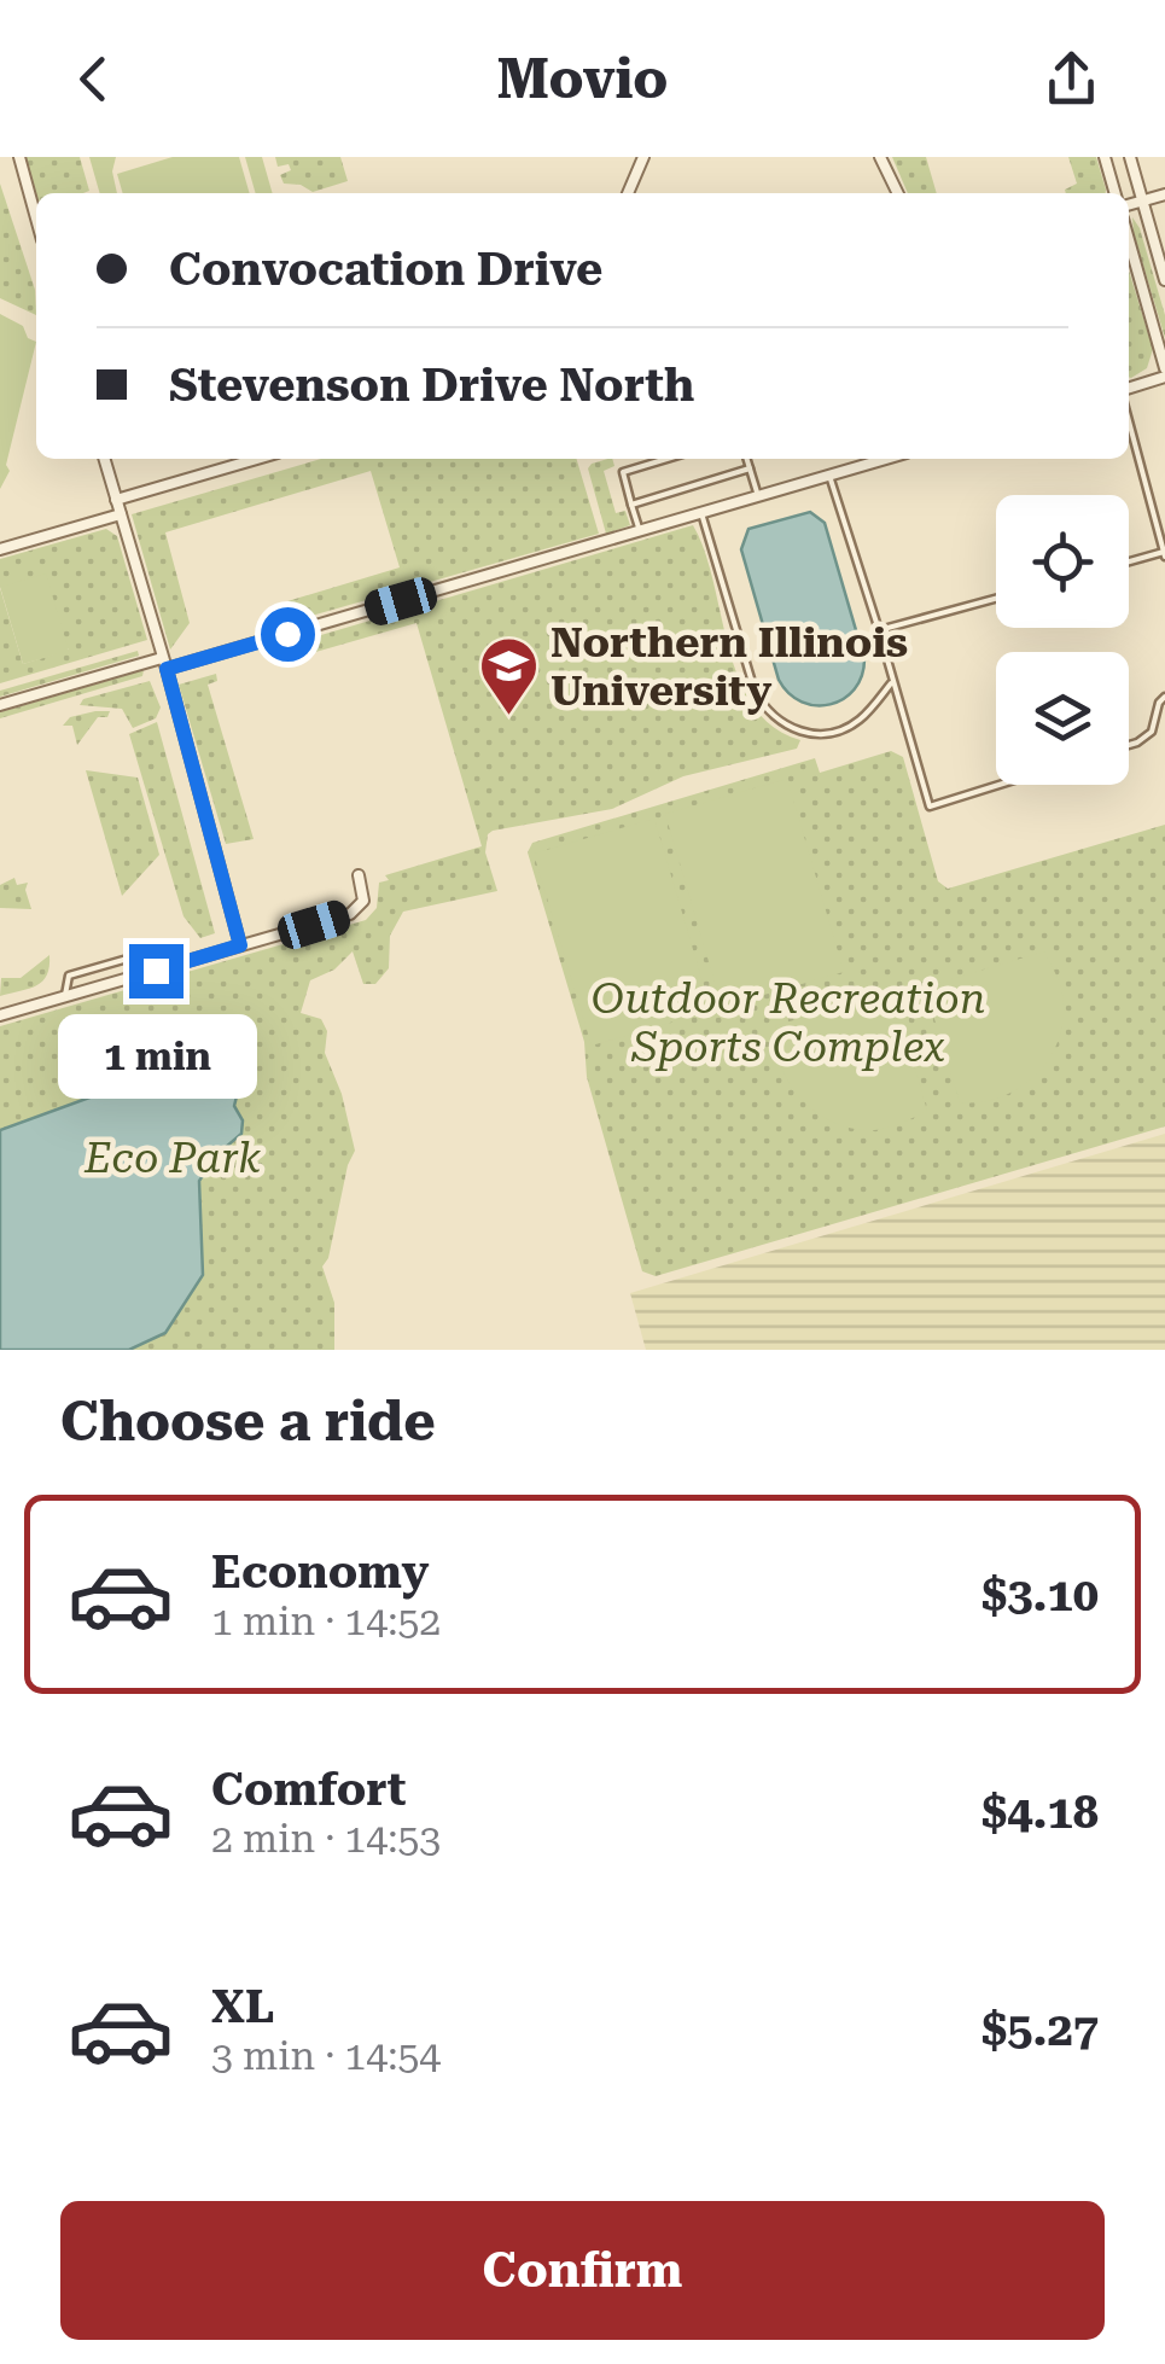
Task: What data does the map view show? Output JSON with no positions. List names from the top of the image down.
{
  "parks": ["Outdoor Recreation Sports Complex", "Eco Park"],
  "places": {
    "school or university": ["Northern Illinois University"]
  },
  "page": {
    "header": "Movio",
    "banner": ["Convocation Drive", "Stevenson Drive North"],
    "bubble": "1 min",
    "heading": "Choose a ride",
    "list": [
      {
        "name": "Economy",
        "note": "1 min · 14:52",
        "value": "$3.10"
      },
      {
        "name": "Comfort",
        "note": "2 min · 14:53",
        "value": "$4.18"
      },
      {
        "name": "XL",
        "note": "3 min · 14:54",
        "value": "$5.27"
      }
    ],
    "buttons": "Confirm"
  }
}
